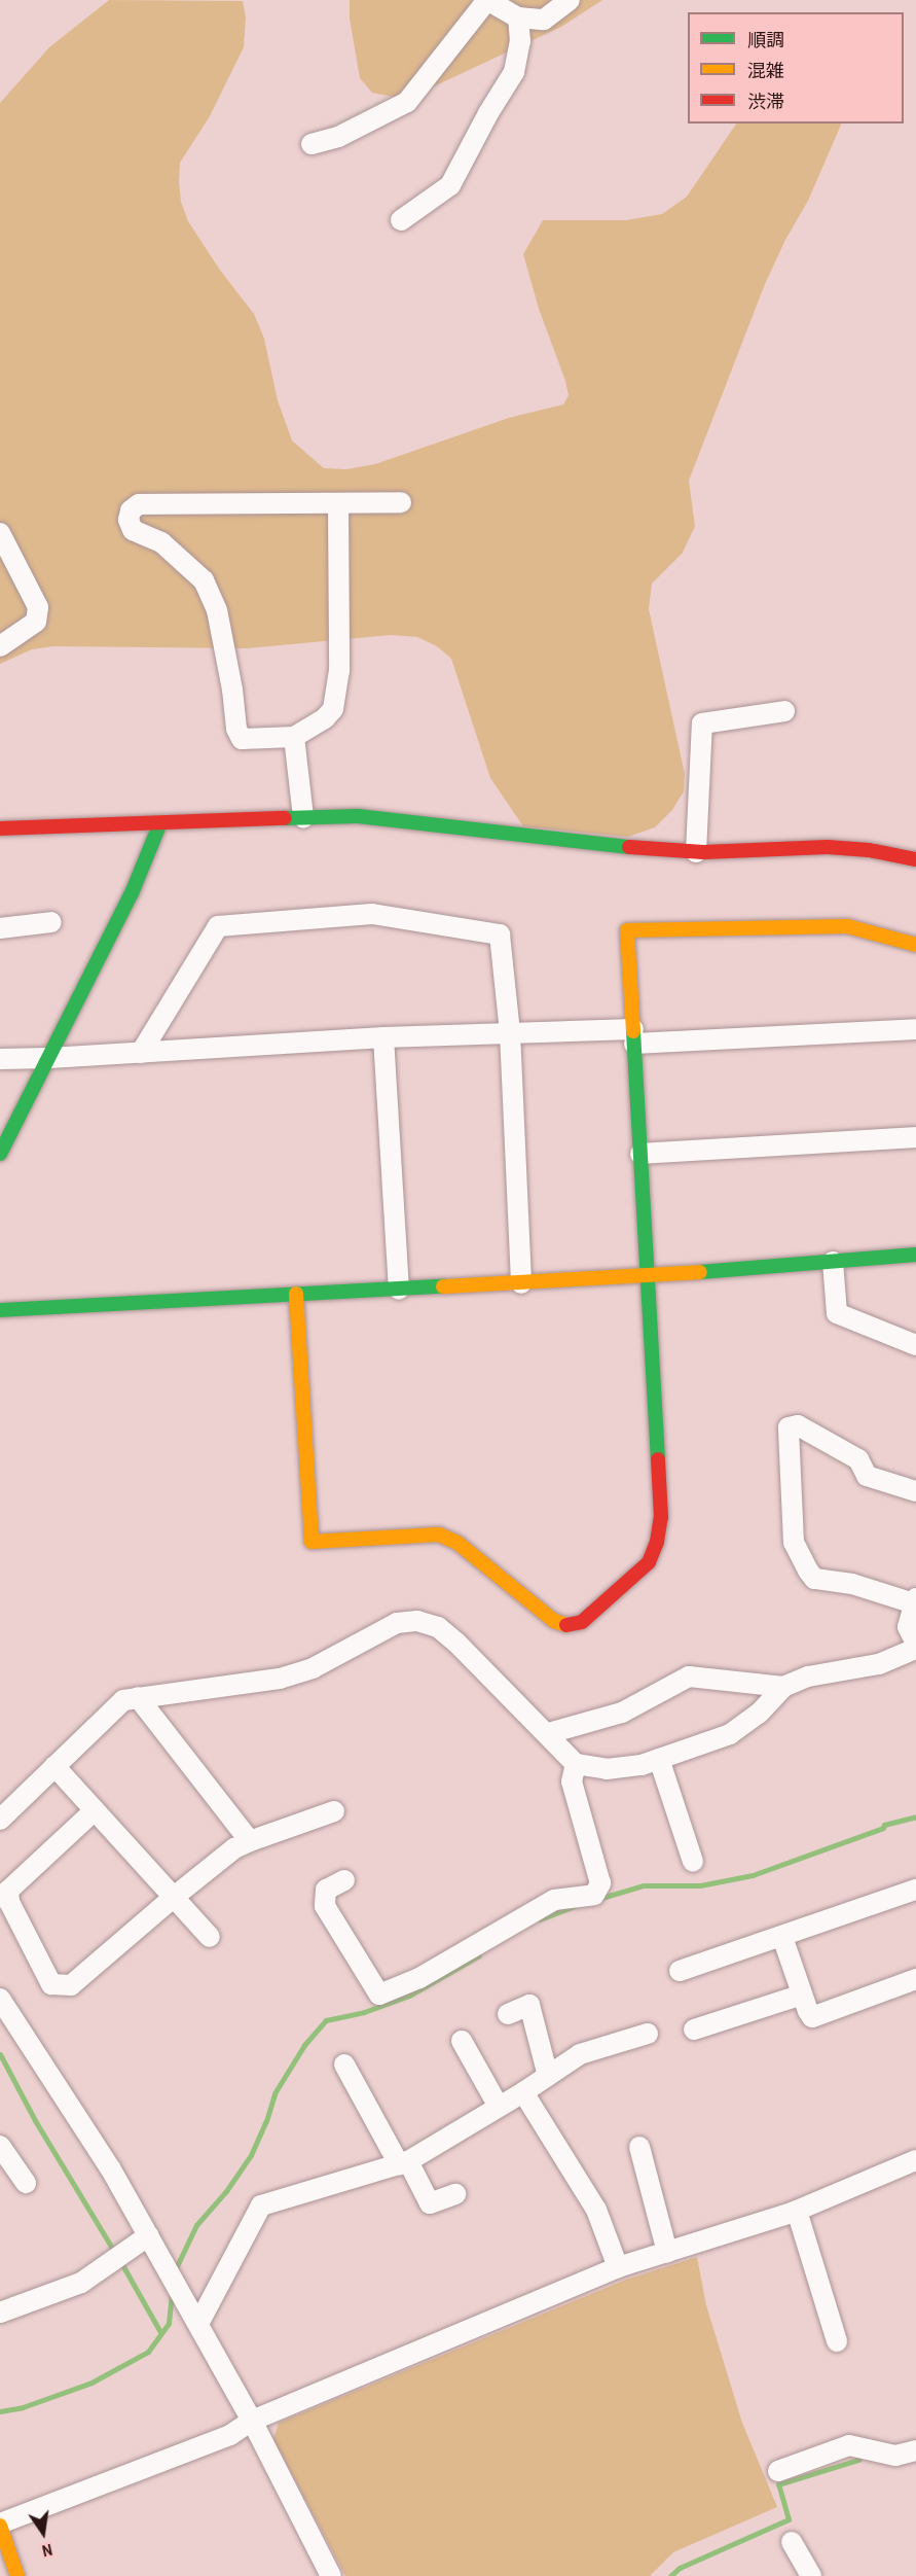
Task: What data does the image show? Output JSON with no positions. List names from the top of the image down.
{
  "legend": ["順調", "混雑", "渋滞"],
  "north": "bottom"
}
